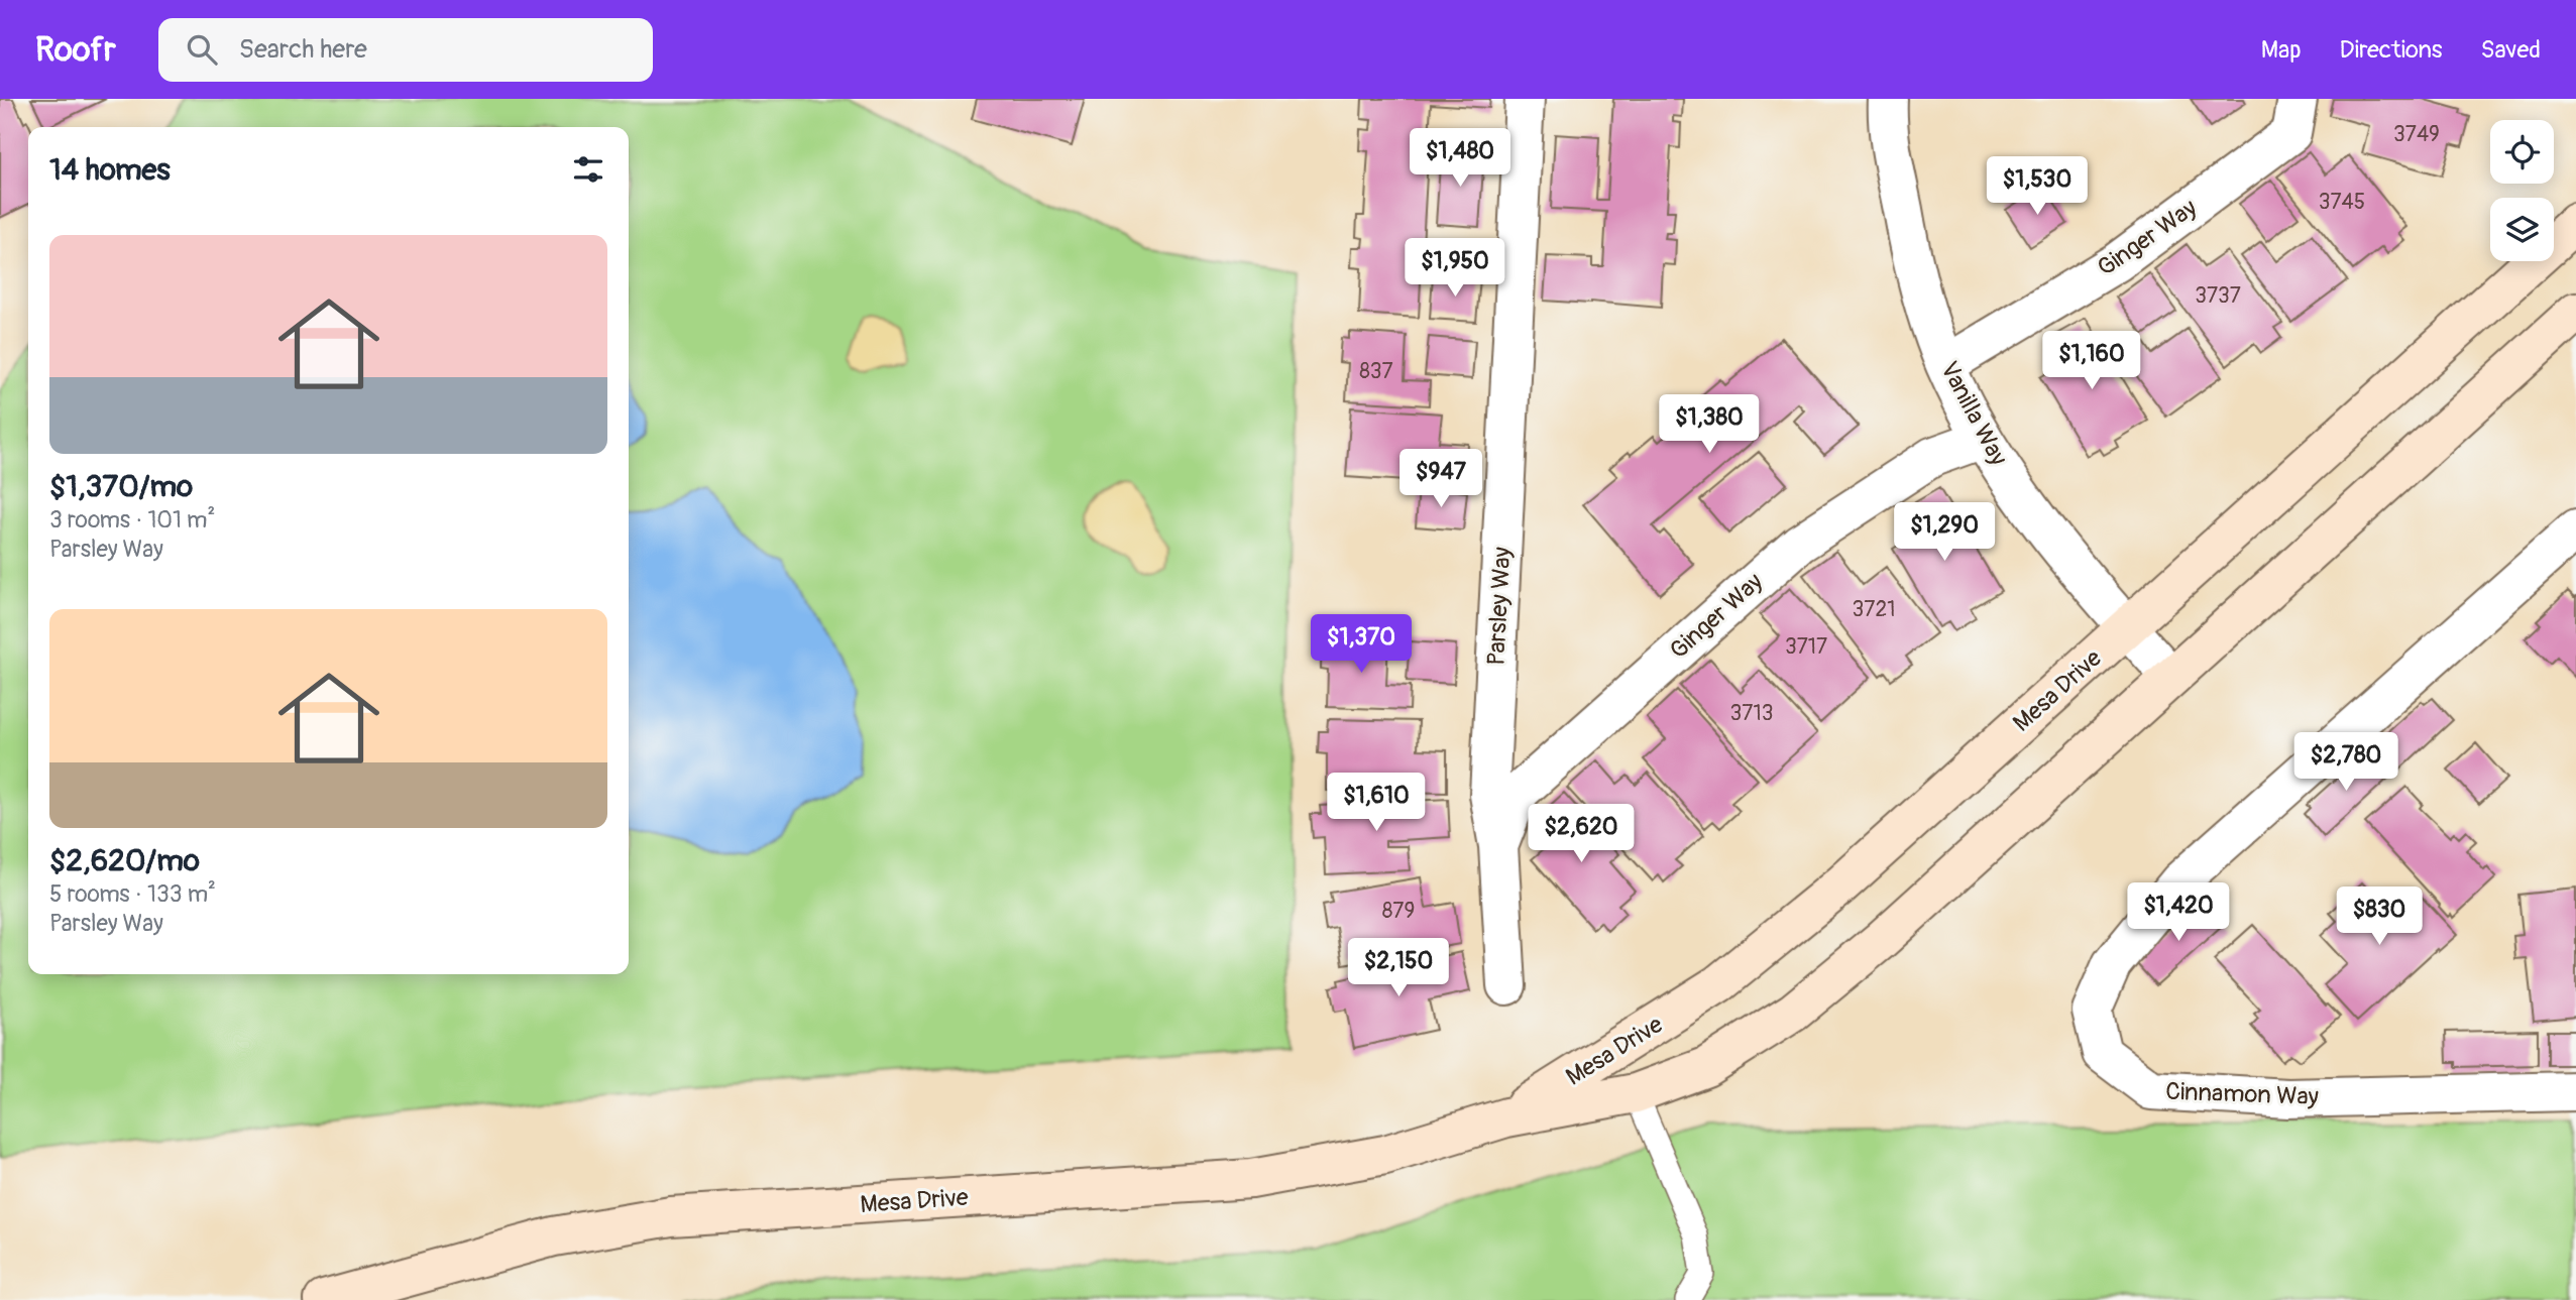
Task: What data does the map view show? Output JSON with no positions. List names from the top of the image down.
{
  "streets": {
    "main road": ["Mesa Drive"],
    "street": [
      "Ginger Way",
      "Vanilla Way",
      "Parsley Way",
      "Cinnamon Way"
    ]
  },
  "crossings": [
    ["Ginger Way", "Vanilla Way"],
    ["Ginger Way", "Parsley Way"],
    ["Vanilla Way", "Mesa Drive"]
  ],
  "house_numbers": [
    "3749",
    "3745",
    "3737",
    "837",
    "3721",
    "3717",
    "3713",
    "879"
  ],
  "page": {
    "header": "Roofr",
    "search": "Search here",
    "nav": ["Map", "Directions", "Saved"],
    "heading": "14 homes",
    "price": [
      "$1,480",
      "$1,530",
      "$1,950",
      "$1,160",
      "$1,380",
      "$947",
      "$1,290",
      "$1,370",
      "$2,780",
      "$1,610",
      "$2,620",
      "$1,420",
      "$830",
      "$2,150"
    ],
    "list": [
      {
        "name": "$1,370/mo",
        "note": "3 rooms · 101 m² · Parsley Way"
      },
      {
        "name": "$2,620/mo",
        "note": "5 rooms · 133 m² · Parsley Way"
      }
    ]
  }
}
